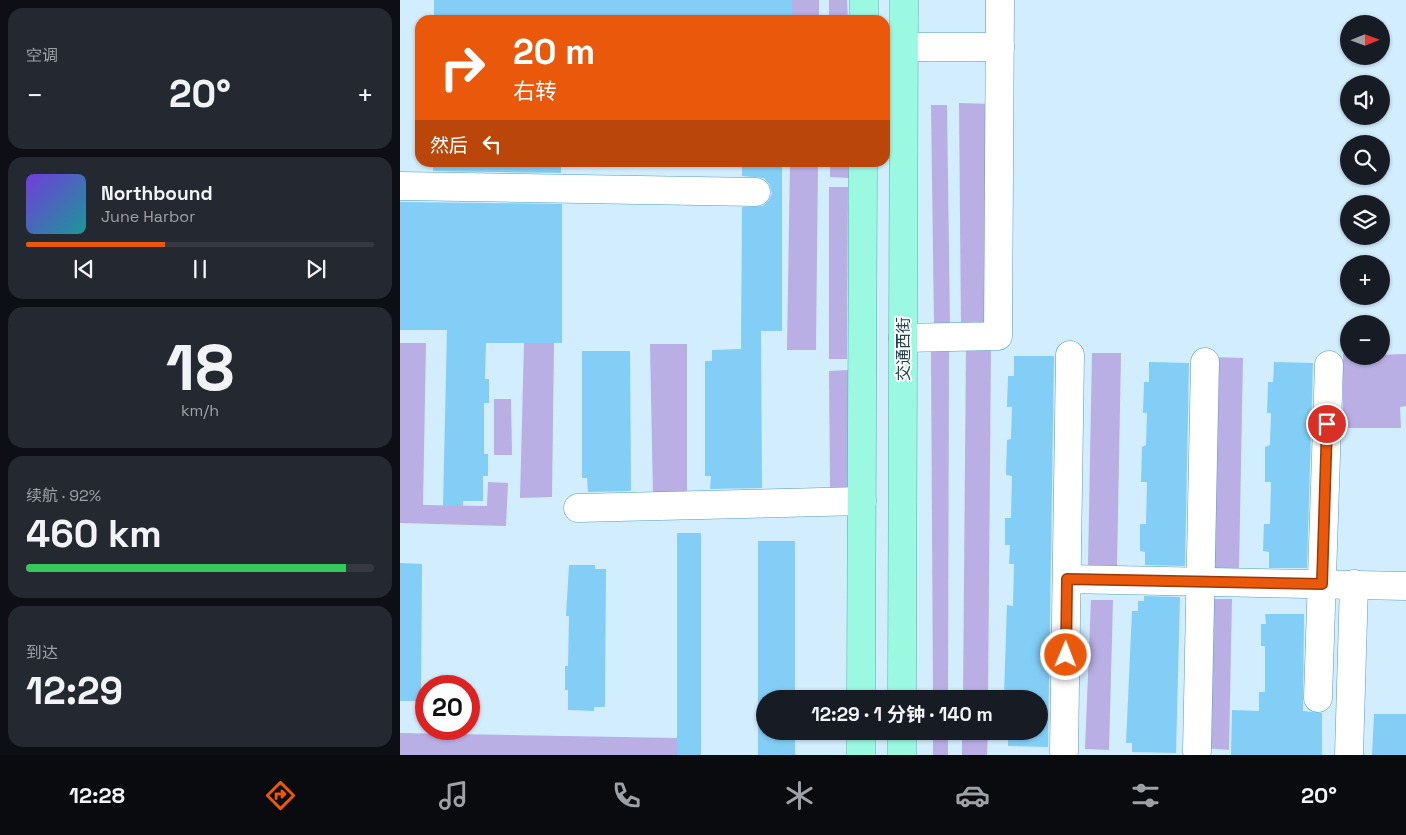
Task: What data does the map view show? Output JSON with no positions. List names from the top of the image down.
{
  "streets": {
    "main road": ["交通西街"]
  },
  "north": "right",
  "page": {
    "tile": [
      "空调",
      ["18", "km/h"],
      ["续航 · 92%", "460 km"],
      ["到达", "12:29"]
    ],
    "map_buttons": ["+", "−"],
    "turn": ["20 m", "右转"],
    "heat": ["−", "20°", "+"],
    "then": "然后",
    "song": ["Northbound", "June Harbor"],
    "limit": "20",
    "trip": "12:29 · 1 分钟 · 140 m",
    "tabs": ["12:28", "20°"]
  }
}
